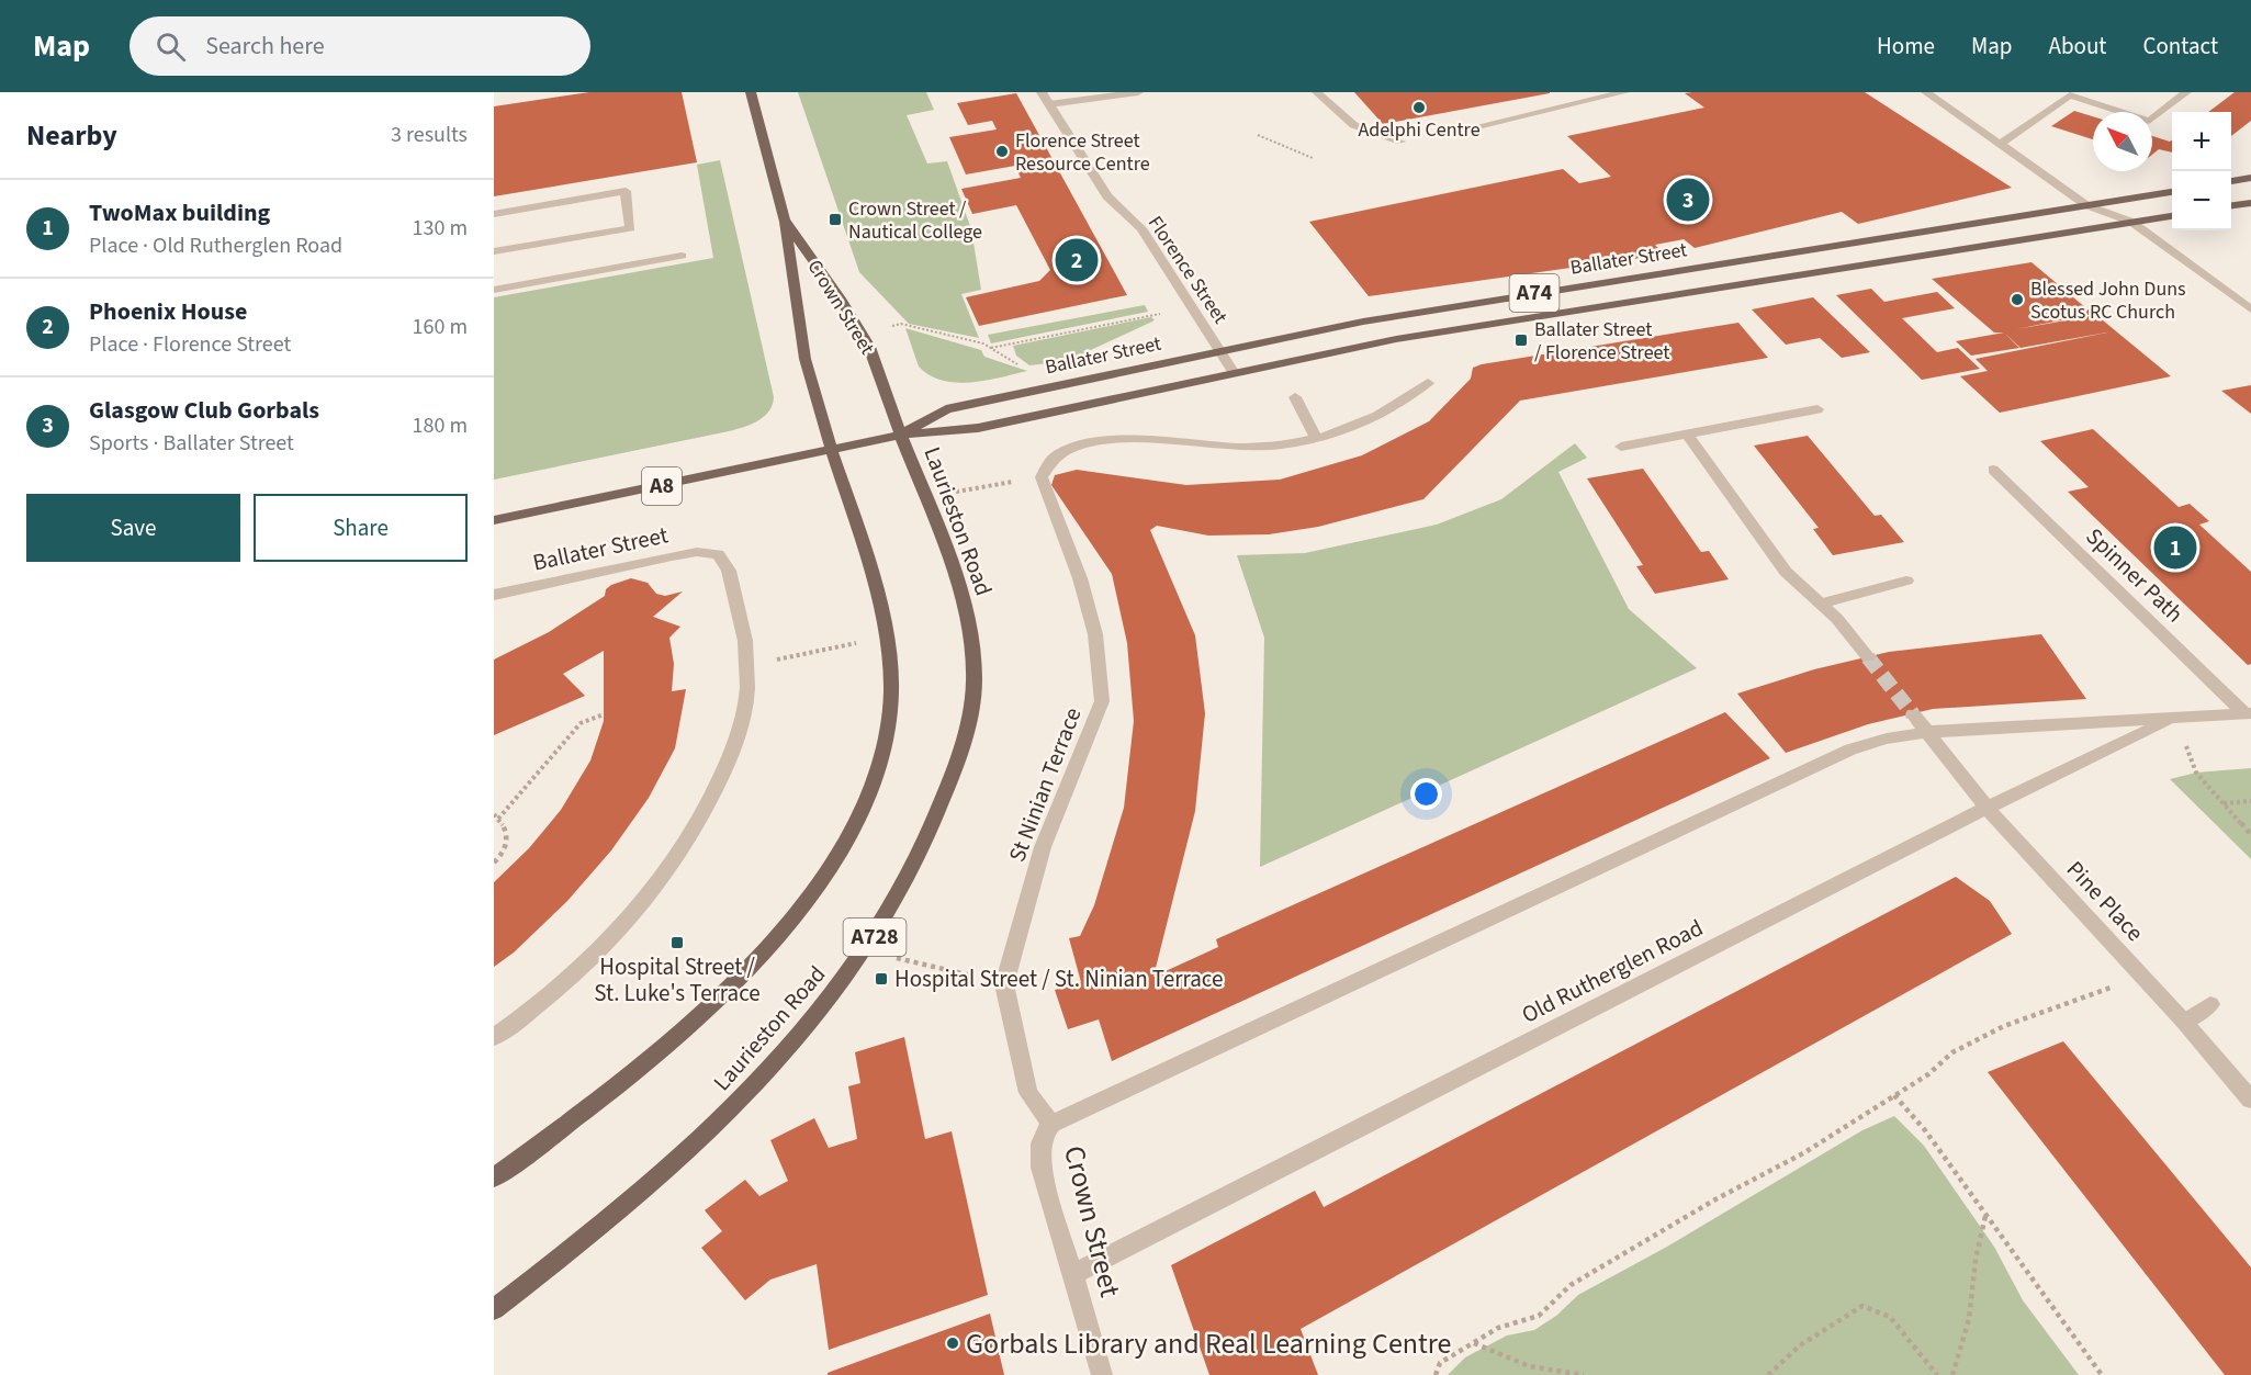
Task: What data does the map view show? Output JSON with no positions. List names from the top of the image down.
{
  "streets": {
    "main road": [
      "Ballater Street",
      "A74",
      "Crown Street",
      "A8",
      "Laurieston Road",
      "A728"
    ],
    "street": [
      "Florence Street",
      "Spinner Path",
      "St Ninian Terrace",
      "Pine Place",
      "Old Rutherglen Road"
    ]
  },
  "crossings": [
    ["Ballater Street", "Florence Street"],
    ["Ballater Street", "Crown Street"],
    ["Ballater Street", "Laurieston Road"],
    ["Crown Street", "Laurieston Road"],
    ["Crown Street", "St Ninian Terrace"],
    ["Crown Street", "Old Rutherglen Road"],
    ["Spinner Path", "Old Rutherglen Road"],
    ["St Ninian Terrace", "Old Rutherglen Road"],
    ["Pine Place", "Old Rutherglen Road"]
  ],
  "places": {
    "other": [
      "Adelphi Centre",
      "Florence Street Resource Centre",
      "Blessed John Duns Scotus RC Church",
      "Gorbals Library and Real Learning Centre"
    ],
    "transit": [
      "Crown Street / Nautical College",
      "Ballater Street / Florence Street",
      "Hospital Street / St. Luke's Terrace",
      "Hospital Street / St. Ninian Terrace"
    ]
  },
  "north": "top left",
  "page": {
    "header": "Map",
    "search": "Search here",
    "nav": [
      "Home",
      "Map",
      "About",
      "Contact"
    ],
    "heading": ["Nearby", "3 results"],
    "map_buttons": ["+", "−"],
    "pins": ["3", "2", "1"],
    "list": [
      {
        "mark": "1",
        "name": "TwoMax building",
        "note": "Place · Old Rutherglen Road",
        "value": "130 m"
      },
      {
        "mark": "2",
        "name": "Phoenix House",
        "note": "Place · Florence Street",
        "value": "160 m"
      },
      {
        "mark": "3",
        "name": "Glasgow Club Gorbals",
        "note": "Sports · Ballater Street",
        "value": "180 m"
      }
    ],
    "buttons": ["Save", "Share"]
  }
}
